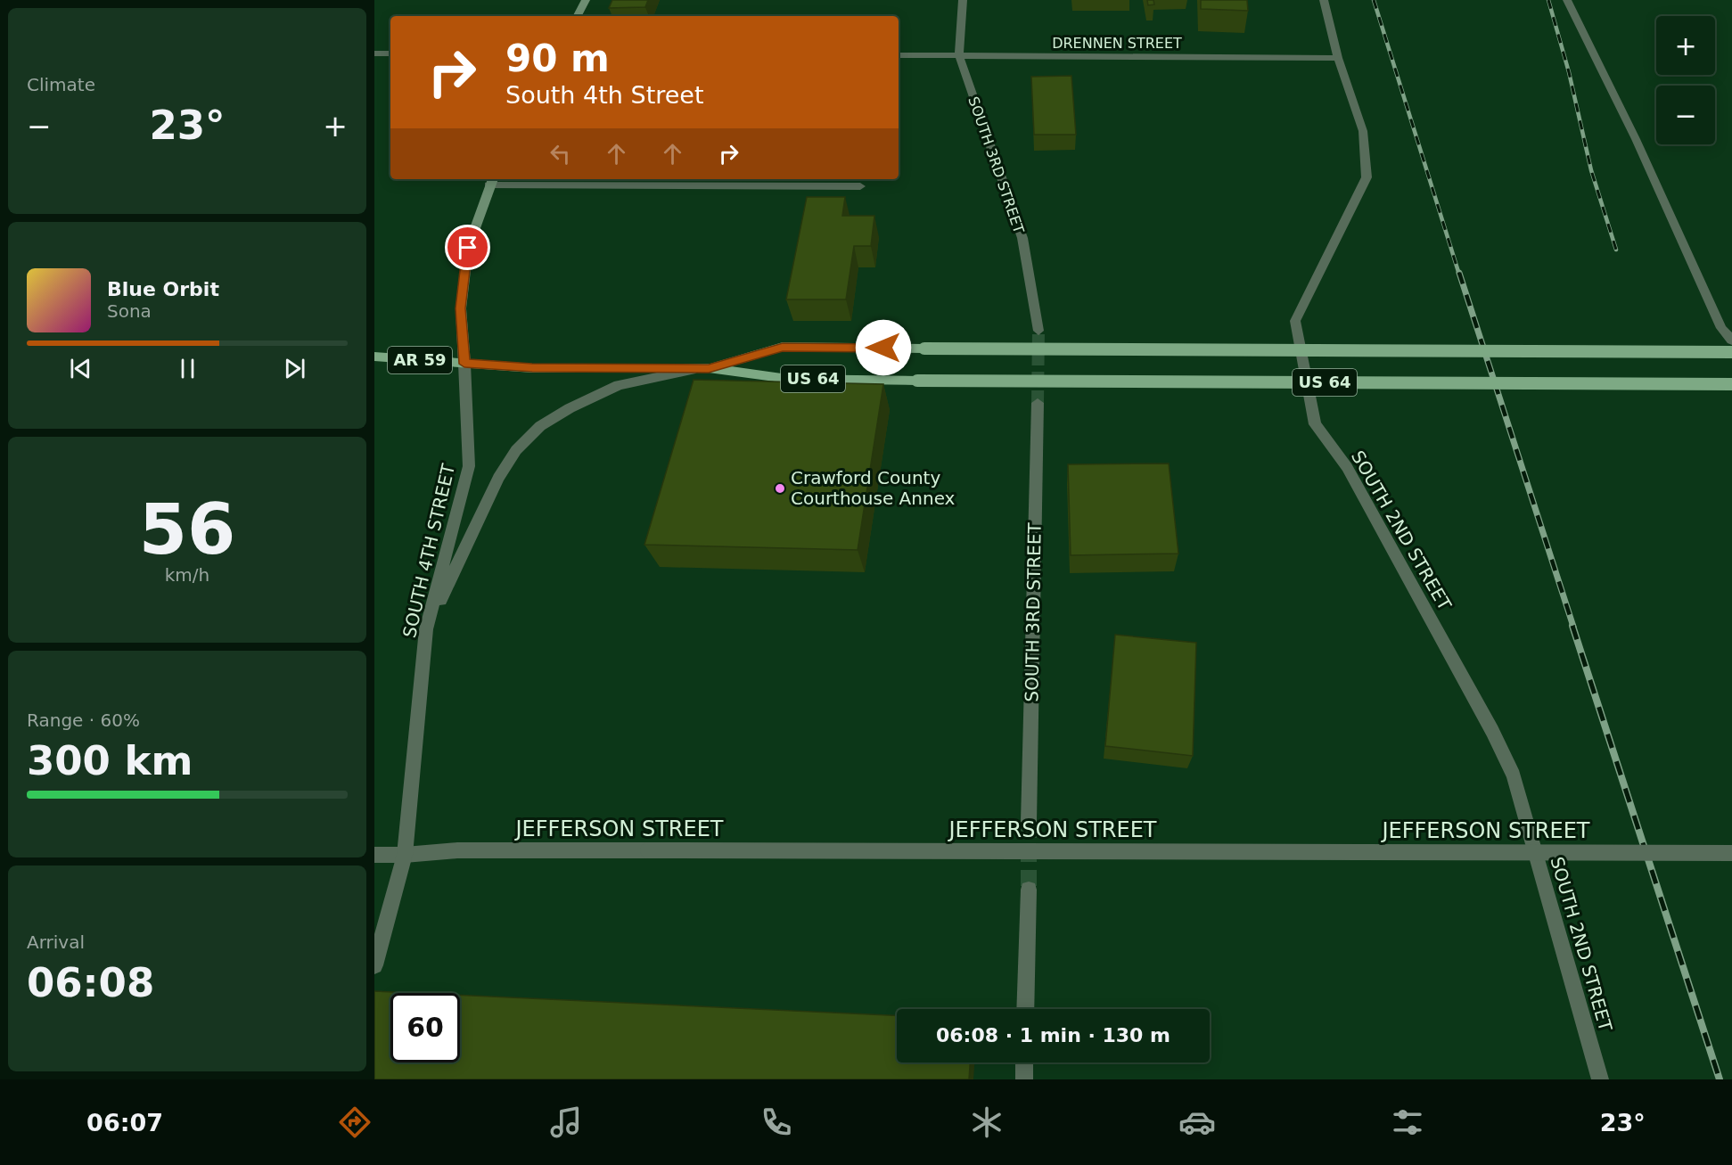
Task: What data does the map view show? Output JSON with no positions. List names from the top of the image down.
{
  "streets": {
    "main road": ["AR 59", "US 64", "SOUTH 4TH STREET"],
    "street": [
      "DRENNEN STREET",
      "SOUTH 3RD STREET",
      "SOUTH 2ND STREET",
      "JEFFERSON STREET"
    ]
  },
  "crossings": [
    ["DRENNEN STREET", "SOUTH 3RD STREET"],
    ["DRENNEN STREET", "SOUTH 2ND STREET"],
    ["AR 59", "US 64"],
    ["AR 59", "SOUTH 4TH STREET"],
    ["US 64", "SOUTH 4TH STREET"],
    ["SOUTH 4TH STREET", "JEFFERSON STREET"]
  ],
  "places": ["Crawford County Courthouse Annex"],
  "page": {
    "tile": [
      "Climate",
      ["56", "km/h"],
      ["Range · 60%", "300 km"],
      ["Arrival", "06:08"]
    ],
    "map_buttons": ["+", "−"],
    "turn": ["90 m", "South 4th Street"],
    "heat": ["−", "23°", "+"],
    "song": ["Blue Orbit", "Sona"],
    "limit": "60",
    "trip": "06:08 · 1 min · 130 m",
    "tabs": ["06:07", "23°"]
  }
}
